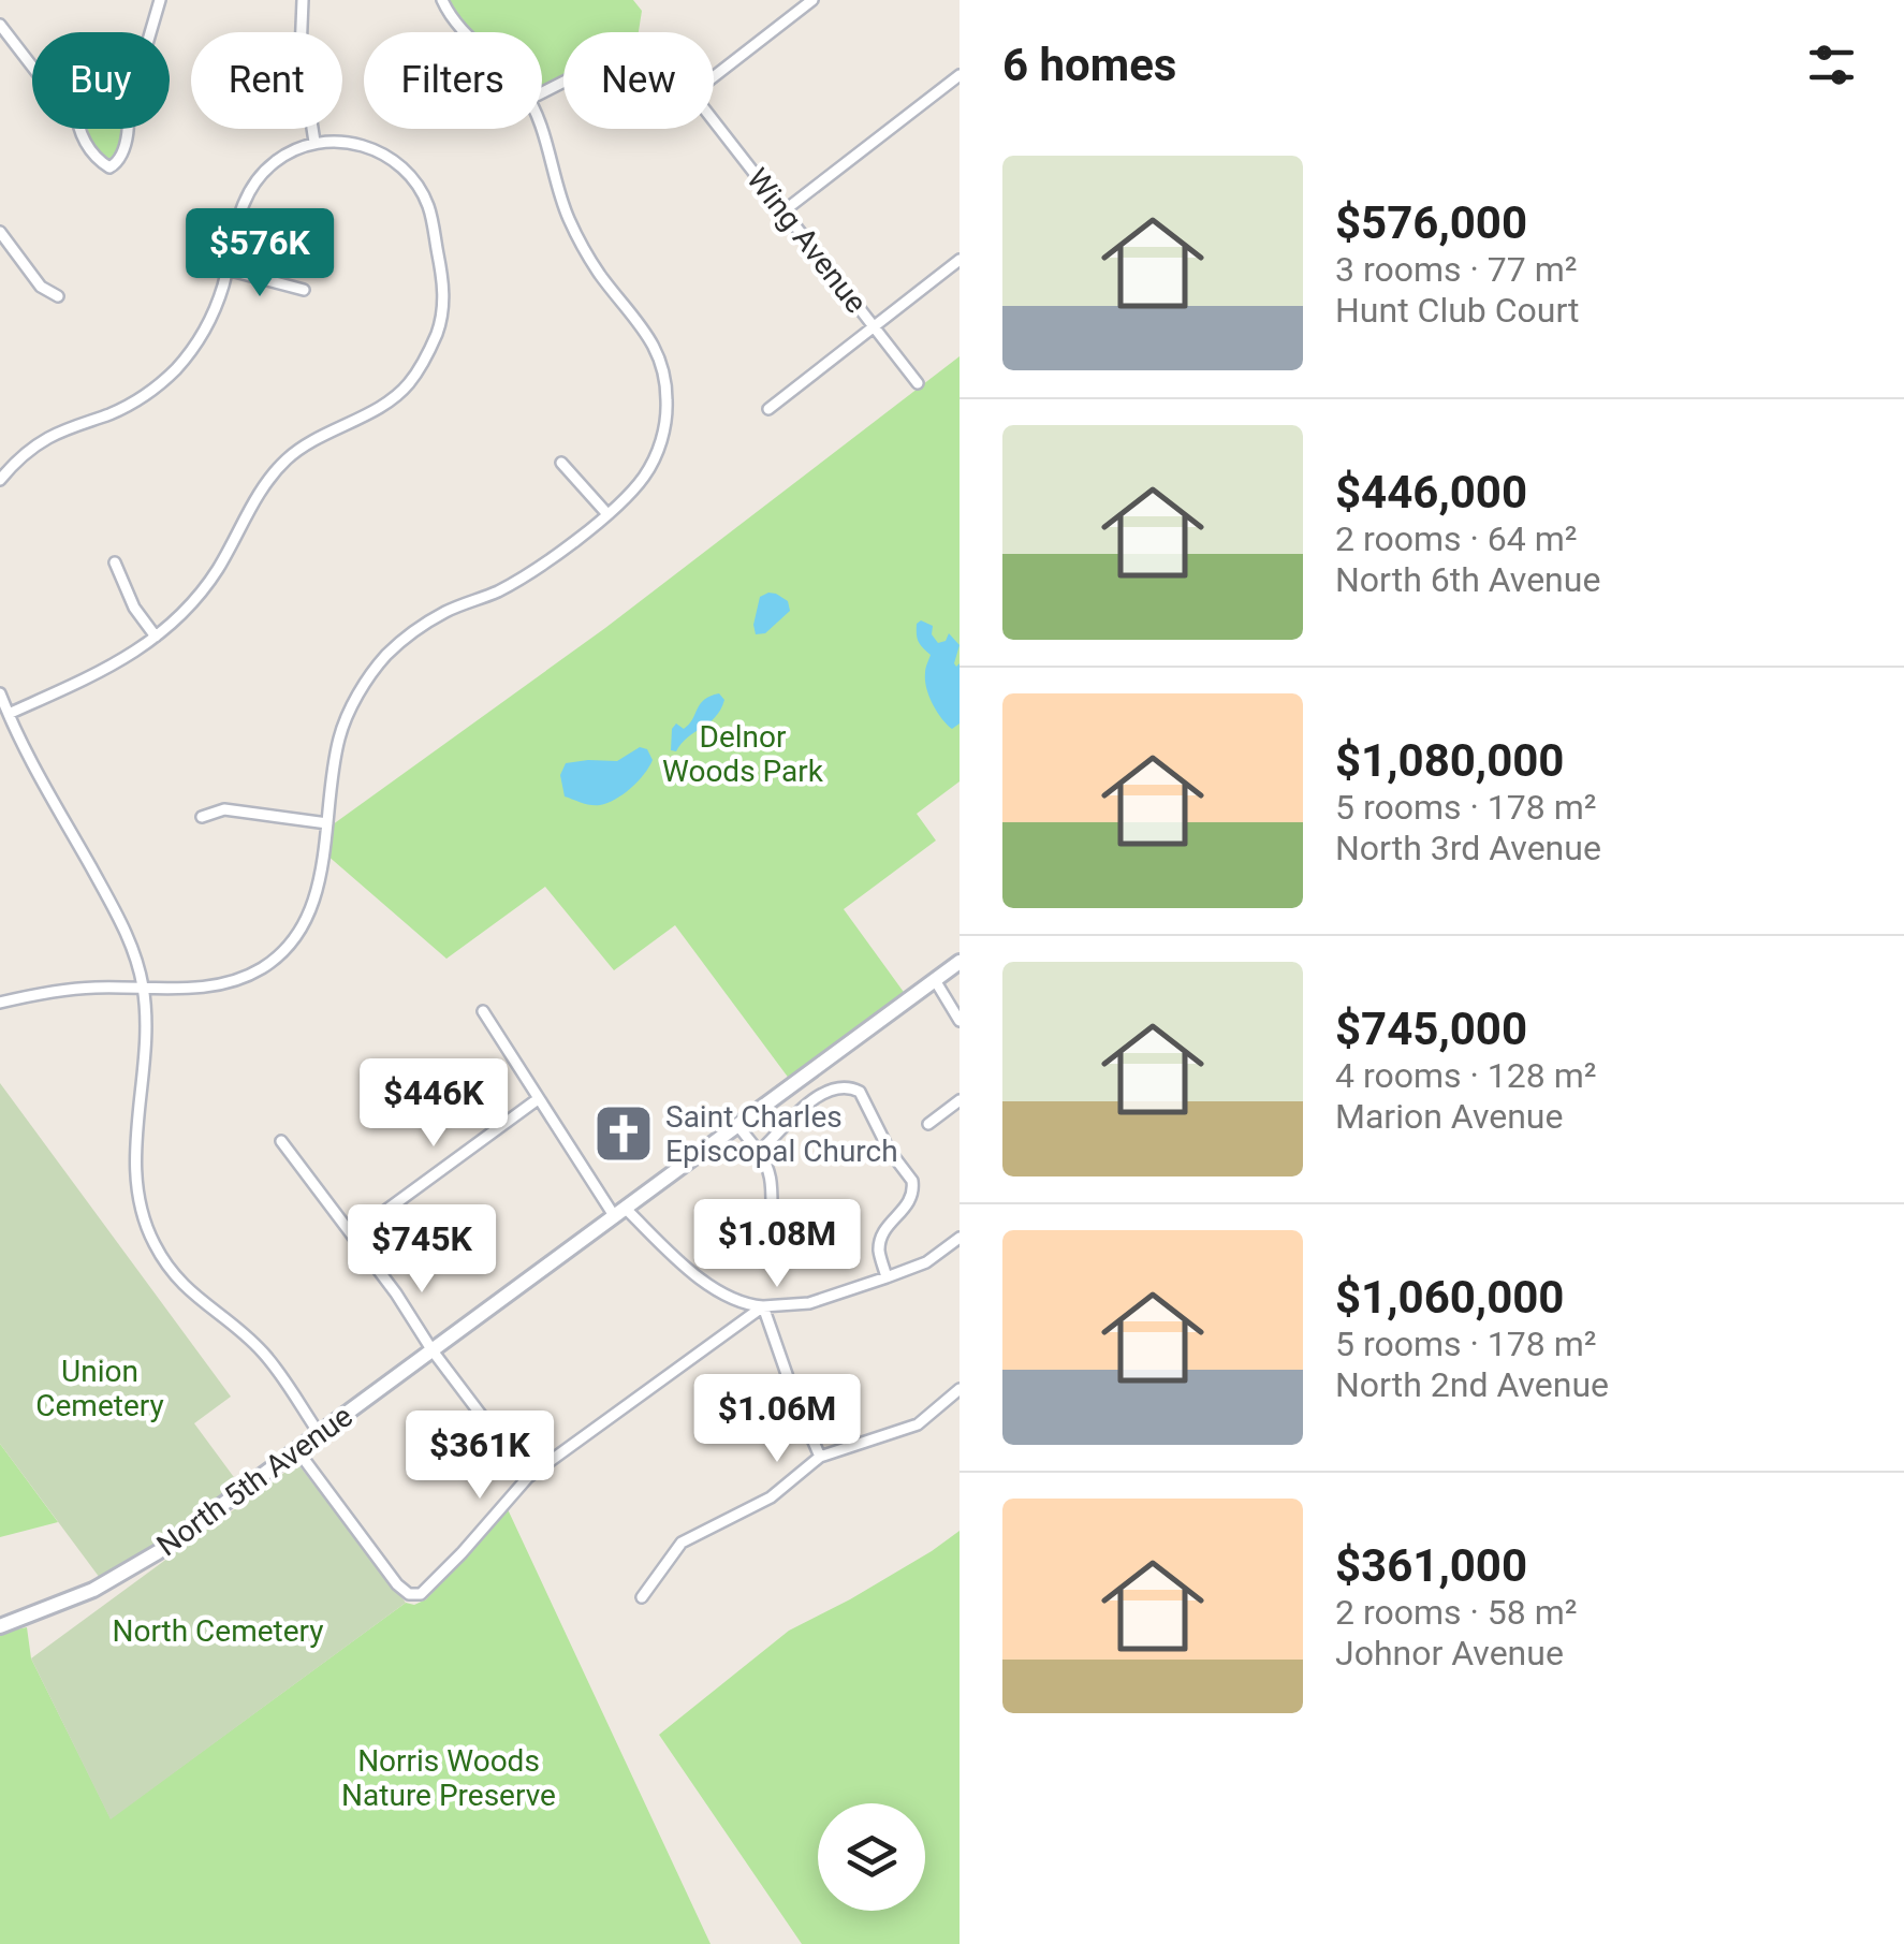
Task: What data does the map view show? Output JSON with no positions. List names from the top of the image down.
{
  "streets": {
    "main road": ["North 5th Avenue"],
    "street": ["Wing Avenue"]
  },
  "parks": [
    "Delnor Woods Park",
    "Union Cemetery",
    "North Cemetery",
    "Norris Woods Nature Preserve"
  ],
  "places": {
    "church": ["Saint Charles Episcopal Church"]
  },
  "page": {
    "heading": "6 homes",
    "chip": [
      "Buy",
      "Rent",
      "Filters",
      "New"
    ],
    "list": [
      {
        "name": "$576,000",
        "note": "3 rooms · 77 m² · Hunt Club Court"
      },
      {
        "name": "$446,000",
        "note": "2 rooms · 64 m² · North 6th Avenue"
      },
      {
        "name": "$1,080,000",
        "note": "5 rooms · 178 m² · North 3rd Avenue"
      },
      {
        "name": "$745,000",
        "note": "4 rooms · 128 m² · Marion Avenue"
      },
      {
        "name": "$1,060,000",
        "note": "5 rooms · 178 m² · North 2nd Avenue"
      },
      {
        "name": "$361,000",
        "note": "2 rooms · 58 m² · Johnor Avenue"
      }
    ],
    "price": [
      "$576K",
      "$446K",
      "$1.08M",
      "$745K",
      "$1.06M",
      "$361K"
    ]
  }
}
